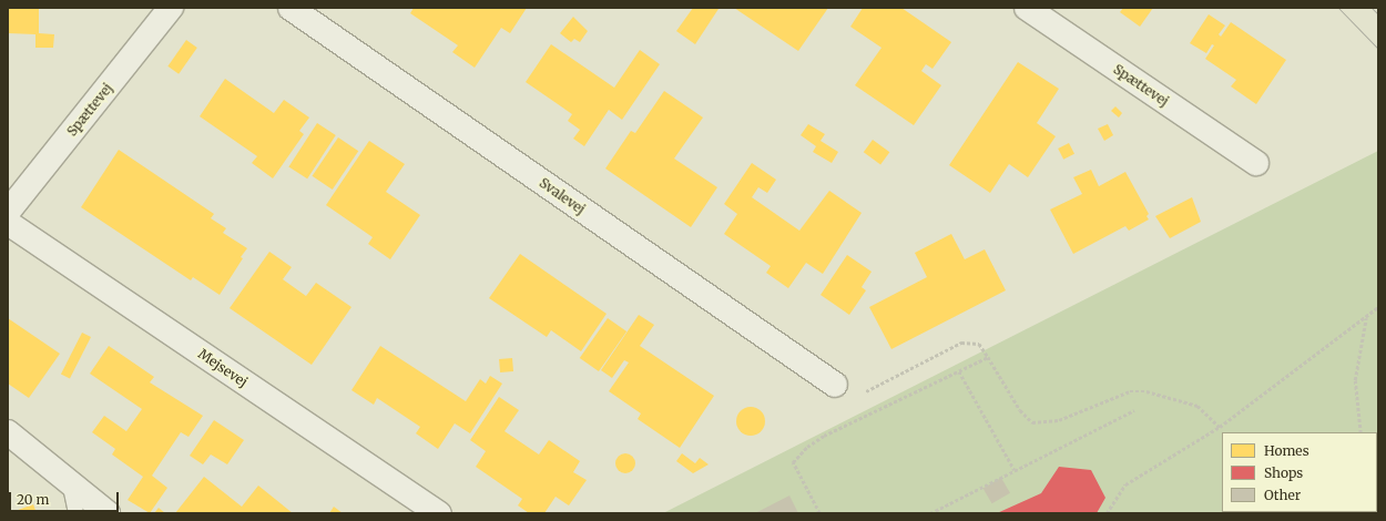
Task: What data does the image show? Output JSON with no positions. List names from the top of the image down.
{
  "streets": {
    "street": ["Spættevej", "Svalevej", "Mejsevej"]
  },
  "legend": ["Homes", "Shops", "Other"],
  "scale_bar": "20 m"
}
